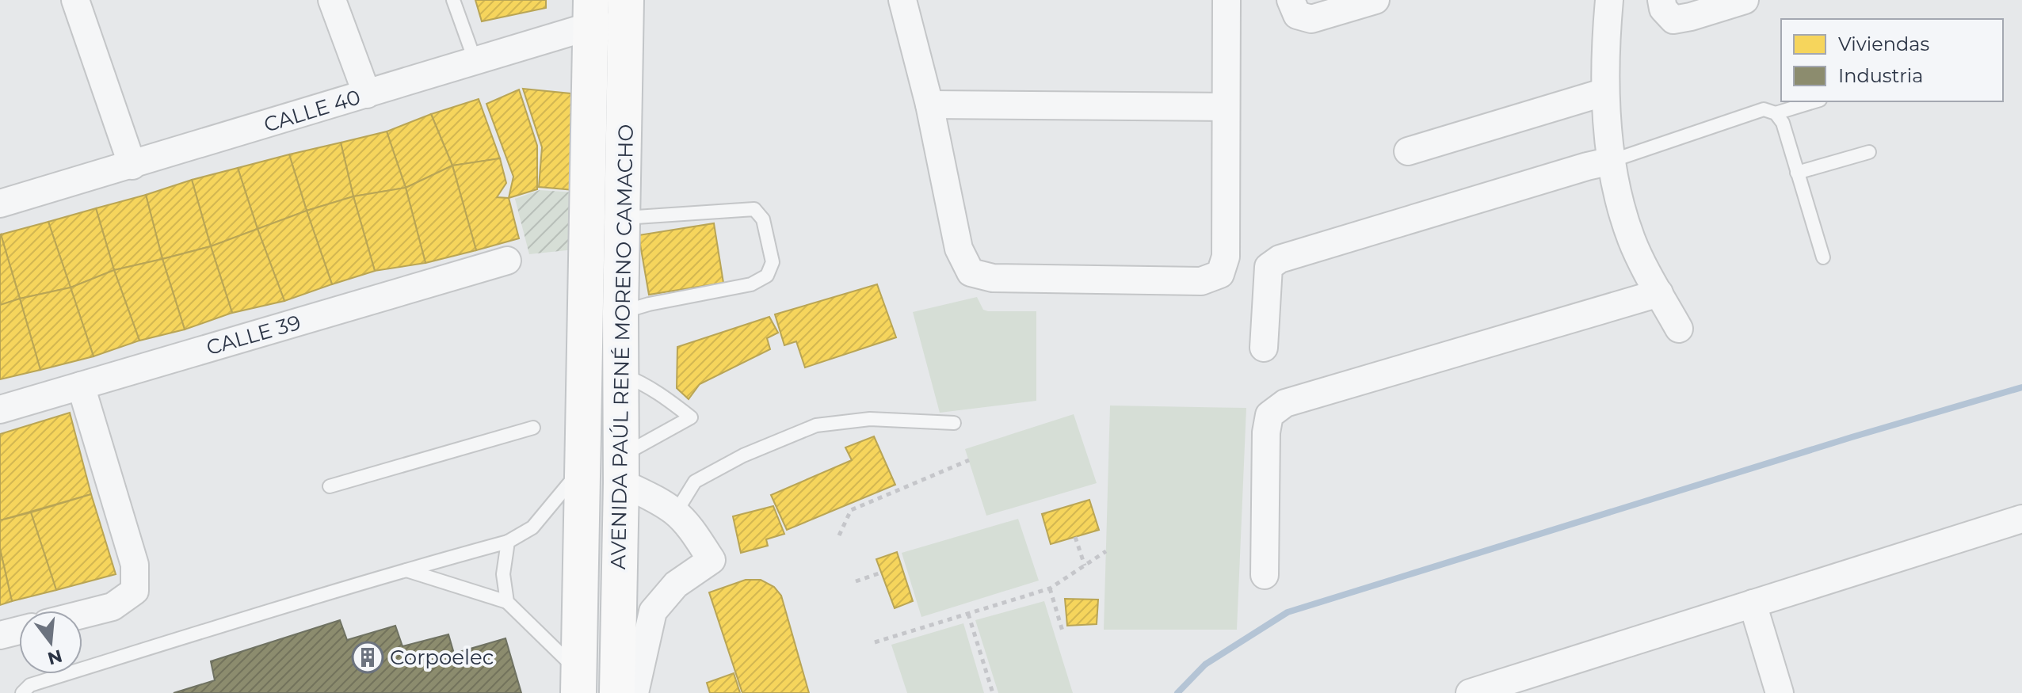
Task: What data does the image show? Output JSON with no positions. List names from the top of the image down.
{
  "streets": {
    "main road": ["AVENIDA PAÚL RENÉ MORENO CAMACHO"],
    "street": ["CALLE 40", "CALLE 39"]
  },
  "crossings": [
    ["CALLE 40", "AVENIDA PAÚL RENÉ MORENO CAMACHO"]
  ],
  "places": {
    "building": ["Corpoelec"]
  },
  "legend": ["Viviendas", "Industria"],
  "north": "bottom"
}
